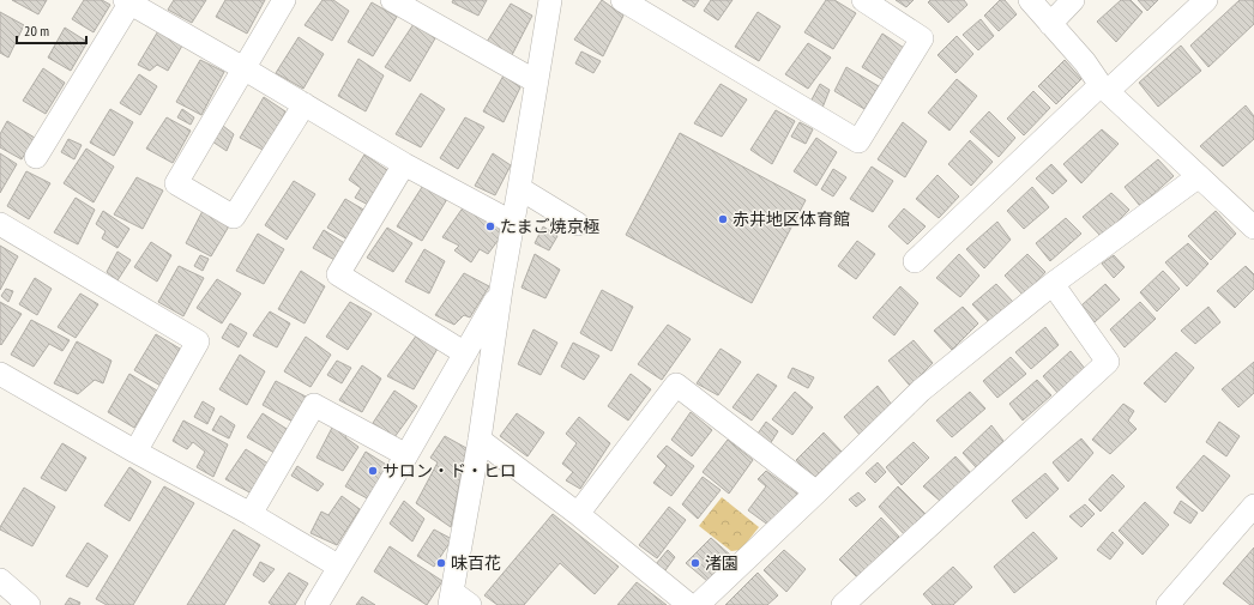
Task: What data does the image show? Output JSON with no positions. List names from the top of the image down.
{
  "places": [
    "赤井地区体育館",
    "たまご焼京極",
    "サロン・ド・ヒロ",
    "味百花",
    "渚園"
  ],
  "scale_bar": "20 m"
}
